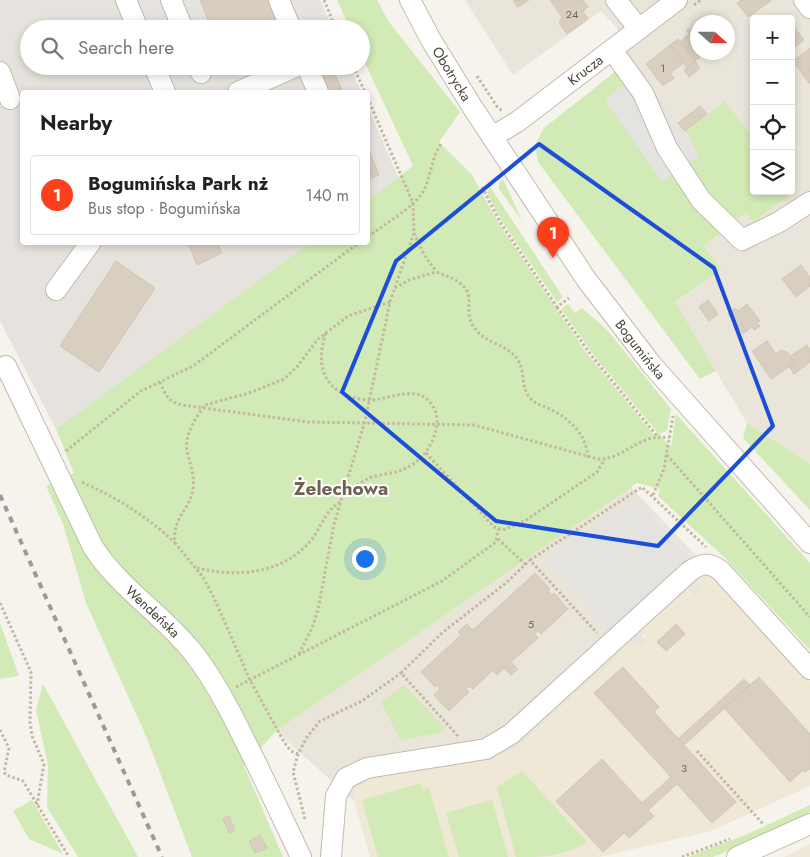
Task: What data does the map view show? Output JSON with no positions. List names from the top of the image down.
{
  "streets": {
    "street": [
      "Krucza",
      "Obotrycka",
      "Bogumińska",
      "Wendeńska"
    ]
  },
  "crossings": [
    ["Krucza", "Obotrycka"],
    ["Krucza", "Bogumińska"],
    ["Obotrycka", "Bogumińska"]
  ],
  "districts": ["Żelechowa"],
  "house_numbers": [
    "24",
    "1",
    "5",
    "3"
  ],
  "north": "right",
  "page": {
    "map_buttons": ["+", "−"],
    "search": "Search here",
    "heading": "Nearby",
    "list": [
      {
        "mark": "1",
        "name": "Bogumińska Park nż",
        "note": "Bus stop · Bogumińska",
        "value": "140 m"
      }
    ],
    "pins": "1"
  }
}
